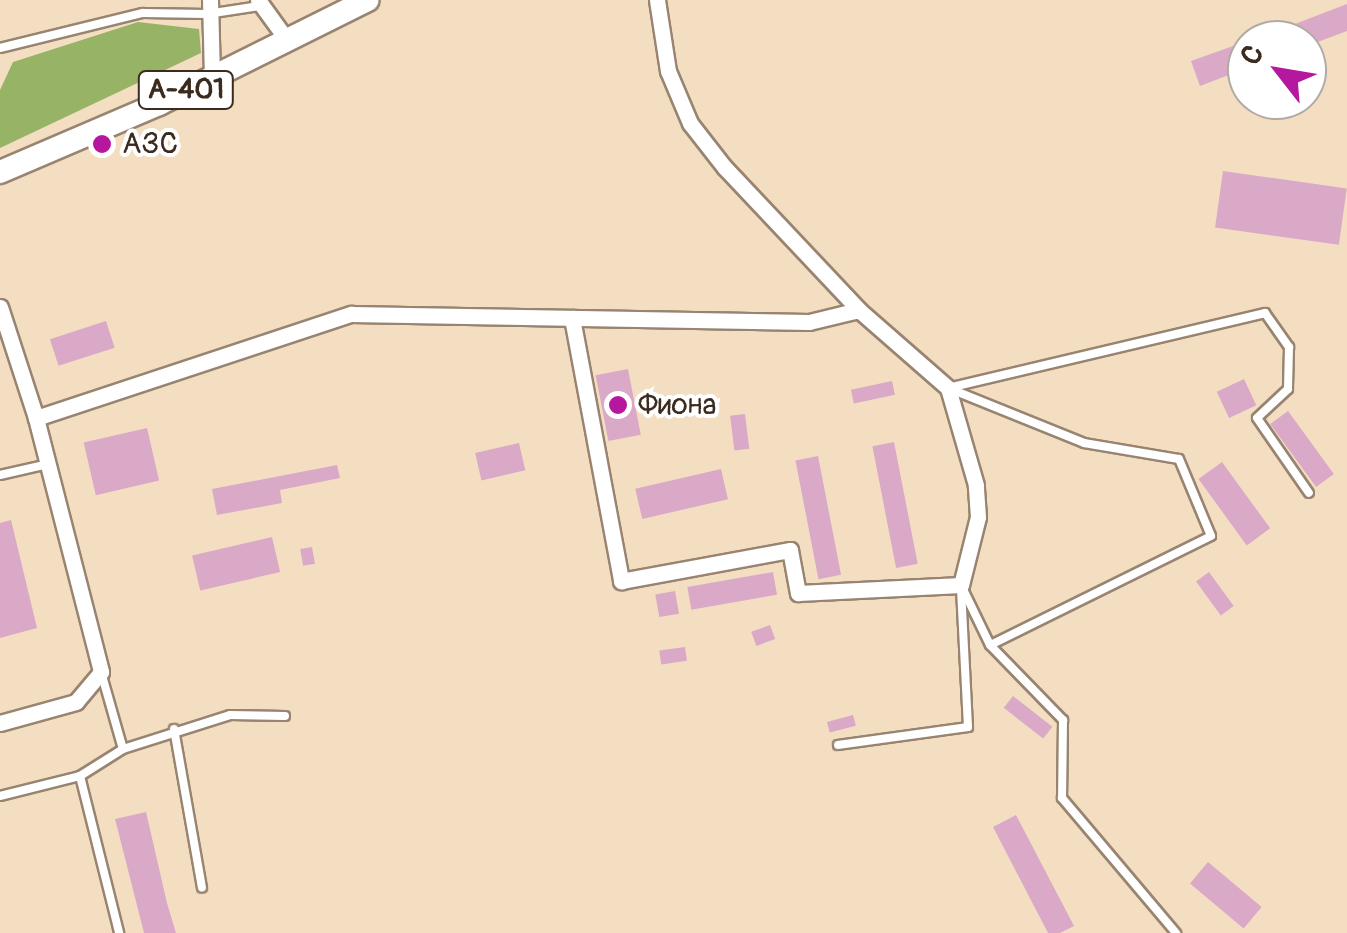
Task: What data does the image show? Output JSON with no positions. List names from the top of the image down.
{
  "streets": {
    "main road": ["А-401"]
  },
  "places": ["АЗС", "Фиона"],
  "north": "top left"
}
